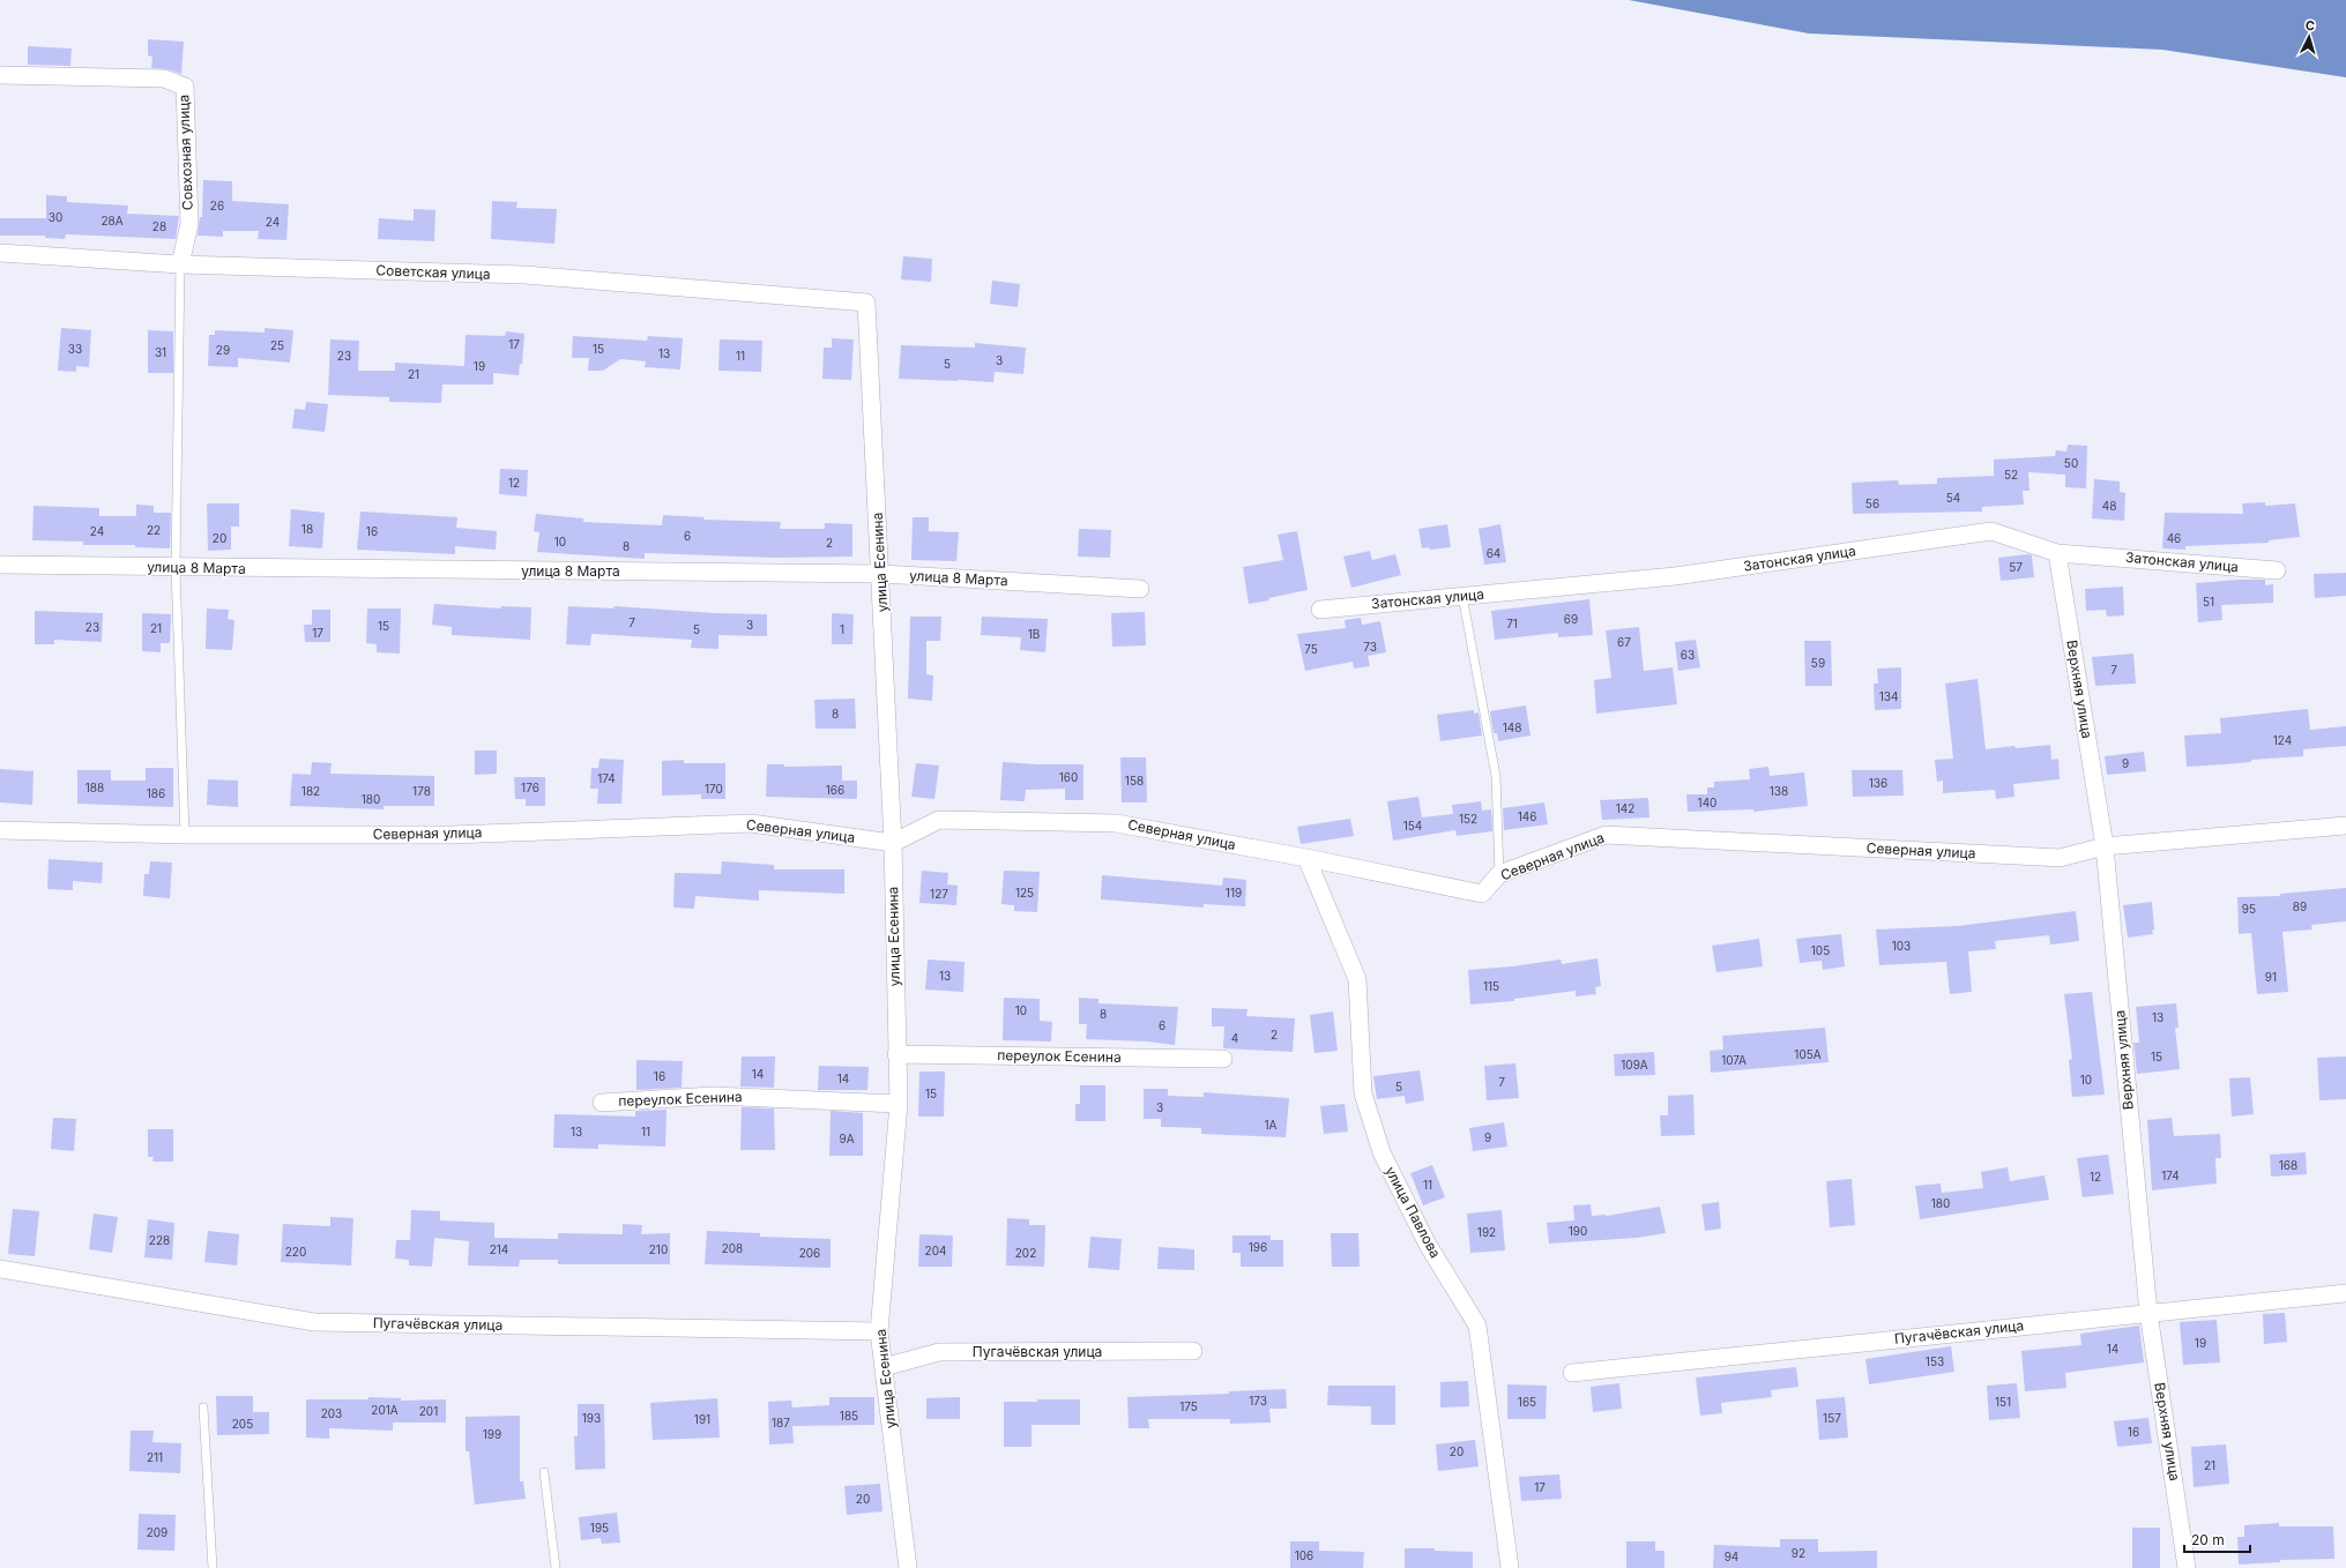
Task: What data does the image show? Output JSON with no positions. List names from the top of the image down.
{
  "streets": {
    "street": [
      "Совхозная улица",
      "Советская улица",
      "Затонская улица",
      "улица Есенина",
      "улица 8 Марта",
      "Верхняя улица",
      "Северная улица",
      "переулок Есенина",
      "улица Павлова",
      "Пугачёвская улица"
    ]
  },
  "crossings": [
    ["Совхозная улица", "Советская улица"],
    ["Советская улица", "улица Есенина"],
    ["Затонская улица", "Верхняя улица"],
    ["улица Есенина", "улица 8 Марта"],
    ["улица Есенина", "Северная улица"],
    ["улица Есенина", "переулок Есенина"],
    ["улица Есенина", "Пугачёвская улица"],
    ["Верхняя улица", "Северная улица"],
    ["Верхняя улица", "Пугачёвская улица"],
    ["Северная улица", "улица Павлова"]
  ],
  "house_numbers": [
    "26",
    "30",
    "28А",
    "24",
    "28",
    "17",
    "25",
    "33",
    "15",
    "29",
    "31",
    "13",
    "23",
    "11",
    "3",
    "5",
    "19",
    "21",
    "50",
    "52",
    "12",
    "54",
    "56",
    "48",
    "18",
    "22",
    "24",
    "16",
    "6",
    "20",
    "46",
    "10",
    "2",
    "8",
    "64",
    "57",
    "51",
    "69",
    "7",
    "71",
    "3",
    "15",
    "23",
    "21",
    "5",
    "1",
    "17",
    "1В",
    "67",
    "73",
    "75",
    "63",
    "59",
    "7",
    "134",
    "8",
    "148",
    "124",
    "9",
    "160",
    "174",
    "158",
    "136",
    "188",
    "176",
    "170",
    "166",
    "182",
    "178",
    "138",
    "186",
    "180",
    "140",
    "142",
    "146",
    "152",
    "154",
    "125",
    "119",
    "127",
    "89",
    "95",
    "103",
    "105",
    "13",
    "91",
    "115",
    "10",
    "8",
    "13",
    "6",
    "2",
    "4",
    "105А",
    "15",
    "107А",
    "109А",
    "14",
    "16",
    "14",
    "10",
    "7",
    "5",
    "15",
    "3",
    "1А",
    "13",
    "11",
    "9",
    "9А",
    "168",
    "174",
    "12",
    "11",
    "180",
    "190",
    "192",
    "228",
    "196",
    "208",
    "214",
    "210",
    "204",
    "220",
    "206",
    "202",
    "19",
    "14",
    "153",
    "173",
    "165",
    "151",
    "175",
    "201А",
    "201",
    "203",
    "185",
    "193",
    "157",
    "191",
    "187",
    "205",
    "16",
    "199",
    "20",
    "211",
    "21",
    "17",
    "20",
    "195",
    "209",
    "92",
    "106",
    "94"
  ],
  "scale_bar": "20 m",
  "north": "top"
}
